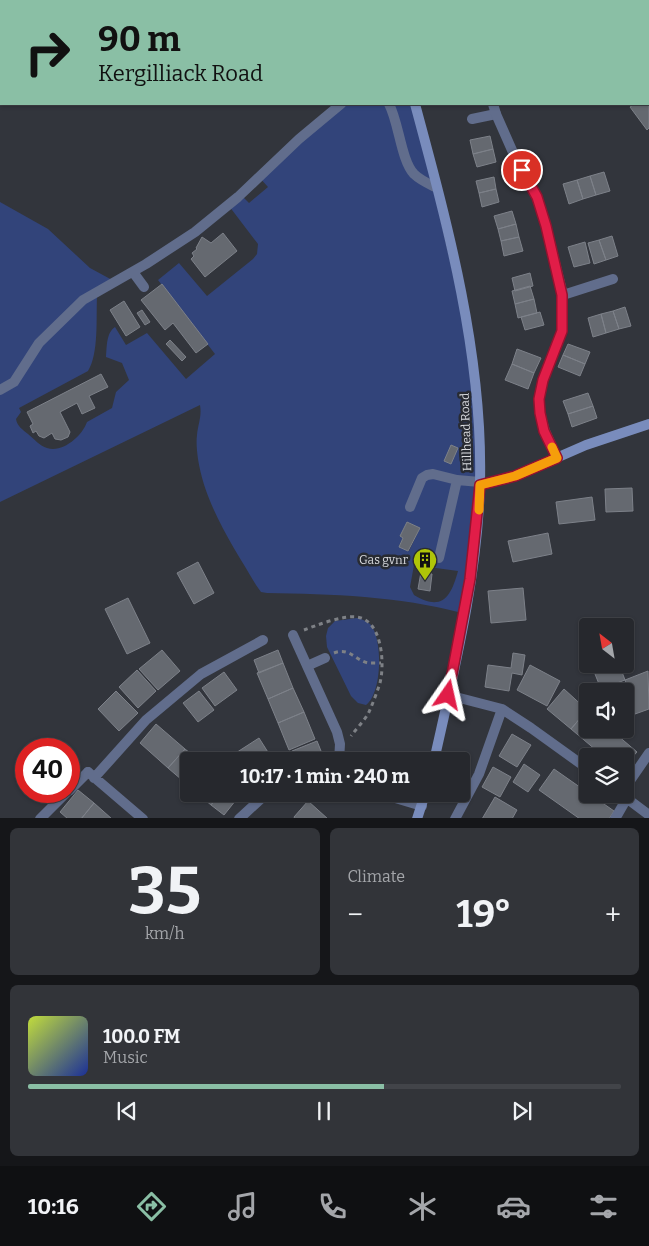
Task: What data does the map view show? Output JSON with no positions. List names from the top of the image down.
{
  "streets": {
    "street": ["Hillhead Road"]
  },
  "places": {
    "building": ["Gas gvnr"]
  },
  "north": "top left",
  "page": {
    "turn": ["90 m", "Kergilliack Road"],
    "limit": "40",
    "trip": "10:17 · 1 min · 240 m",
    "tile": [
      ["35", "km/h"],
      "Climate"
    ],
    "heat": ["−", "19°", "+"],
    "song": ["100.0 FM", "Music"],
    "tabs": "10:16"
  }
}
